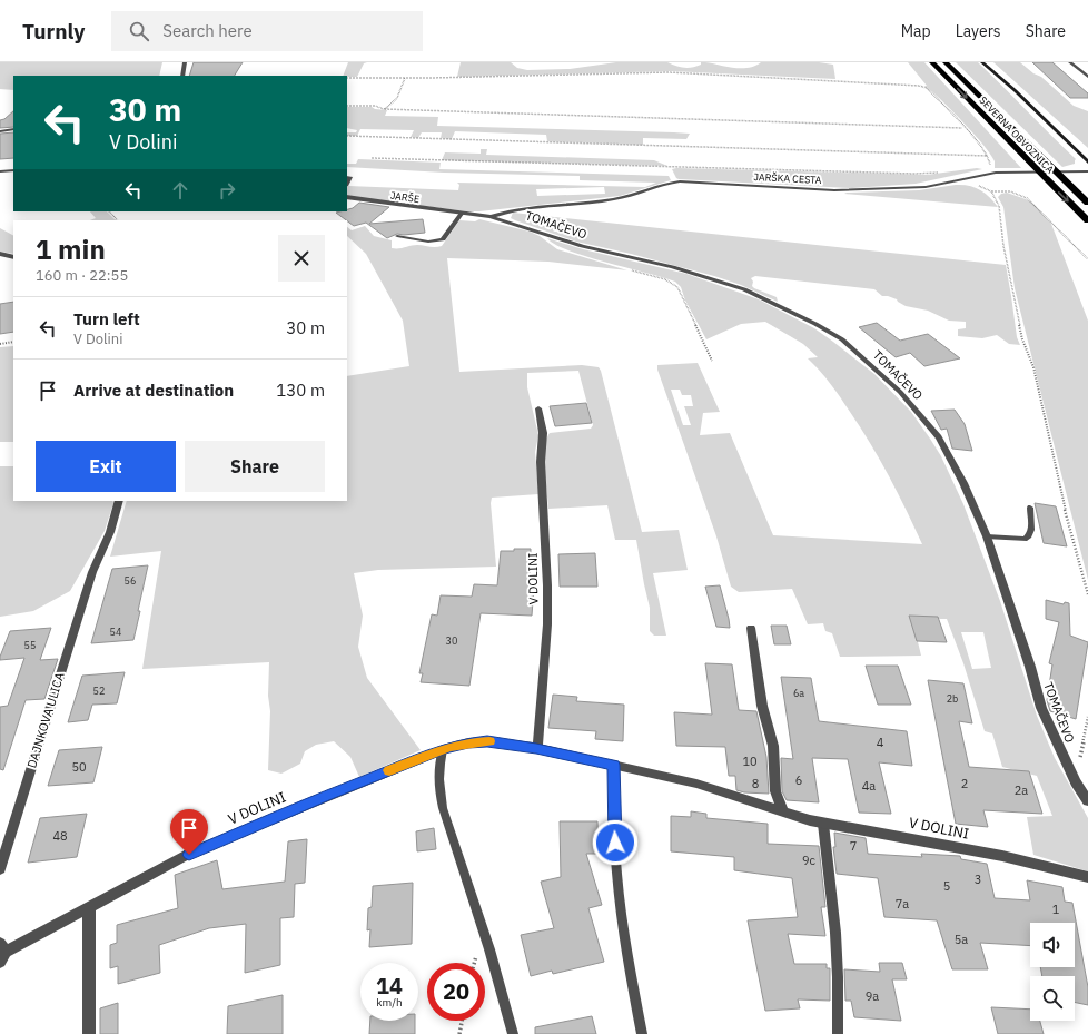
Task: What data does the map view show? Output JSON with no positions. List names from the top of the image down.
{
  "streets": {
    "highway": ["SEVERNA OBVOZNICA"],
    "street": [
      "JARŠKA CESTA",
      "JARŠE",
      "TOMAČEVO",
      "V DOLINI",
      "DAJNKOVA ULICA"
    ]
  },
  "crossings": [
    ["JARŠKA CESTA", "TOMAČEVO"],
    ["JARŠE", "TOMAČEVO"]
  ],
  "house_numbers": [
    "56",
    "54",
    "30",
    "55",
    "52",
    "6a",
    "2b",
    "4",
    "10",
    "50",
    "6",
    "8",
    "2",
    "4a",
    "2a",
    "48",
    "7",
    "9c",
    "3",
    "5",
    "7a",
    "1",
    "5a",
    "9a"
  ],
  "page": {
    "header": "Turnly",
    "search": "Search here",
    "nav": ["Map", "Layers", "Share"],
    "turn": ["30 m", "V Dolini"],
    "heading": ["1 min", "160 m · 22:55"],
    "list": [
      {
        "name": "Turn left",
        "note": "V Dolini",
        "value": "30 m"
      },
      {
        "name": "Arrive at destination",
        "value": "130 m"
      }
    ],
    "buttons": ["Exit", "Share"],
    "speed": "14 km/h",
    "limit": "20"
  }
}
